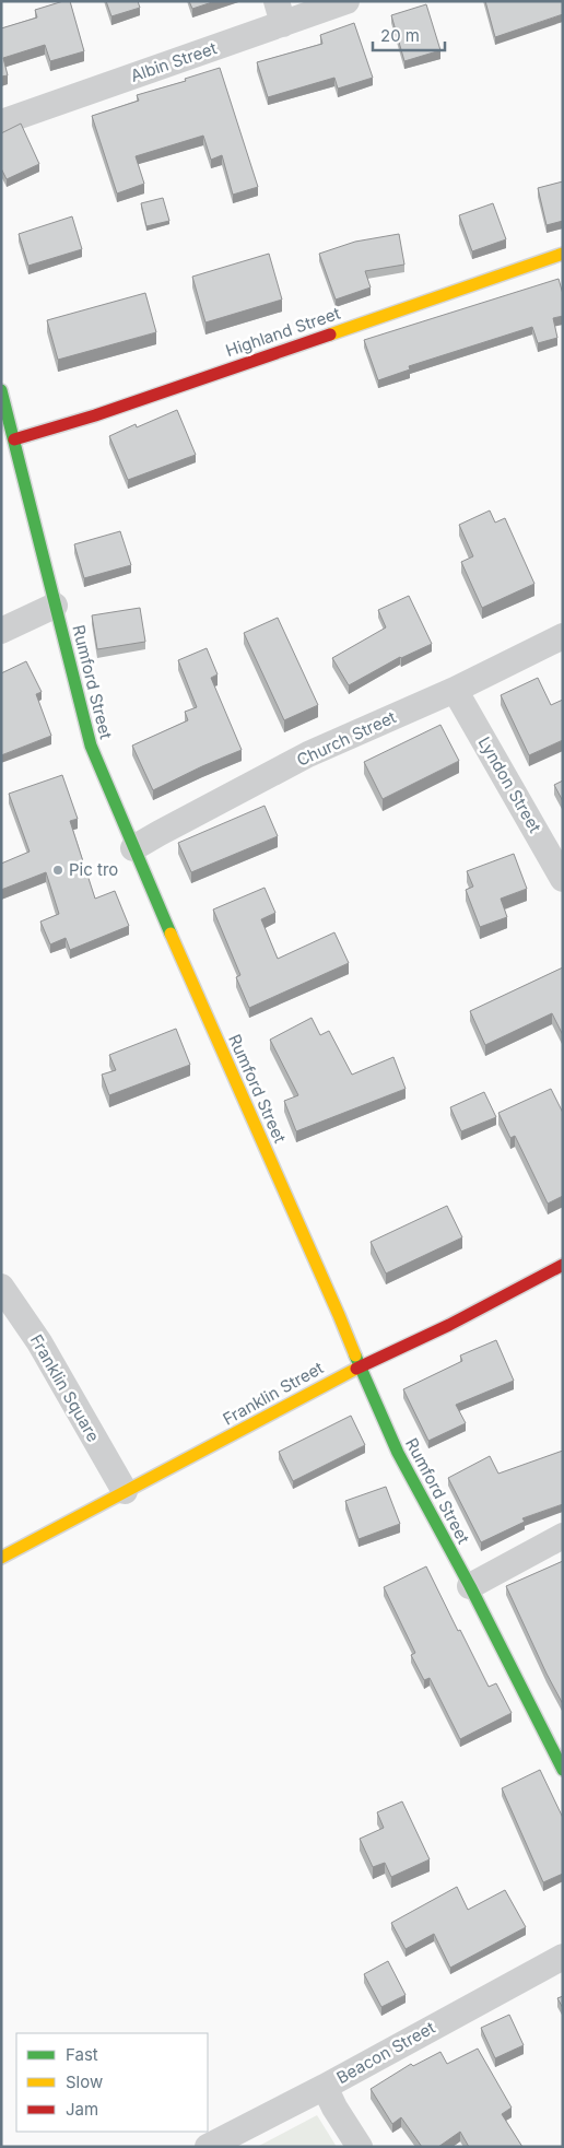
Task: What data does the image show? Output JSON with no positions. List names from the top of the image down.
{
  "streets": {
    "street": [
      "Albin Street",
      "Highland Street",
      "Rumford Street",
      "Church Street",
      "Lyndon Street",
      "Franklin Square",
      "Franklin Street",
      "Beacon Street"
    ]
  },
  "crossings": [
    ["Highland Street", "Rumford Street"],
    ["Rumford Street", "Church Street"],
    ["Rumford Street", "Franklin Street"],
    ["Church Street", "Lyndon Street"],
    ["Franklin Square", "Franklin Street"]
  ],
  "places": ["Pic tro"],
  "legend": ["Fast", "Slow", "Jam"],
  "scale_bar": "20 m"
}
